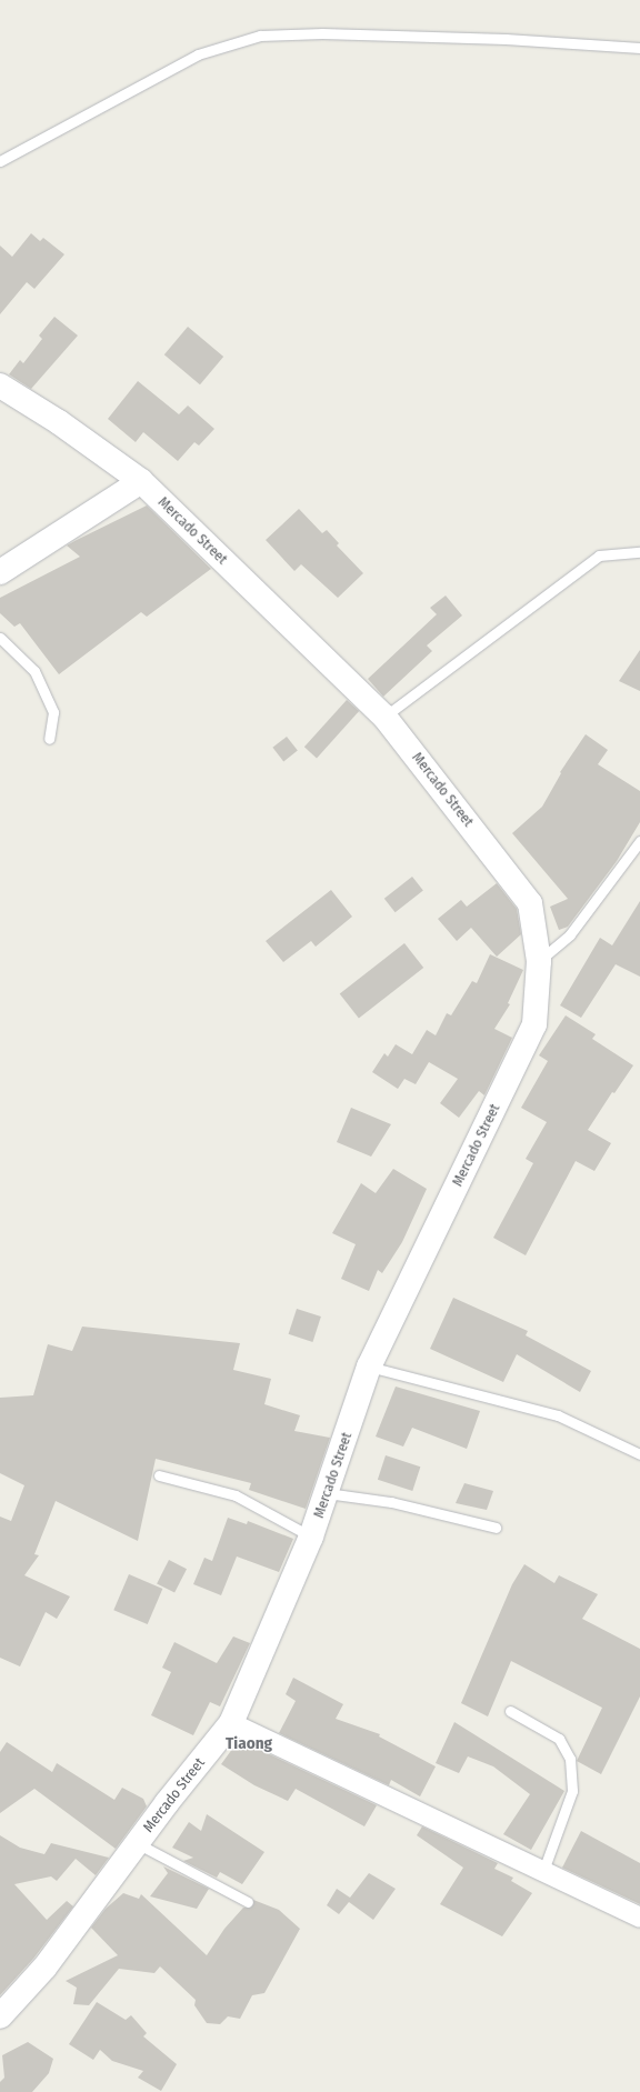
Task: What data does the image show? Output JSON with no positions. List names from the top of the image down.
{
  "streets": {
    "street": ["Mercado Street"]
  },
  "districts": ["Tiaong"]
}
